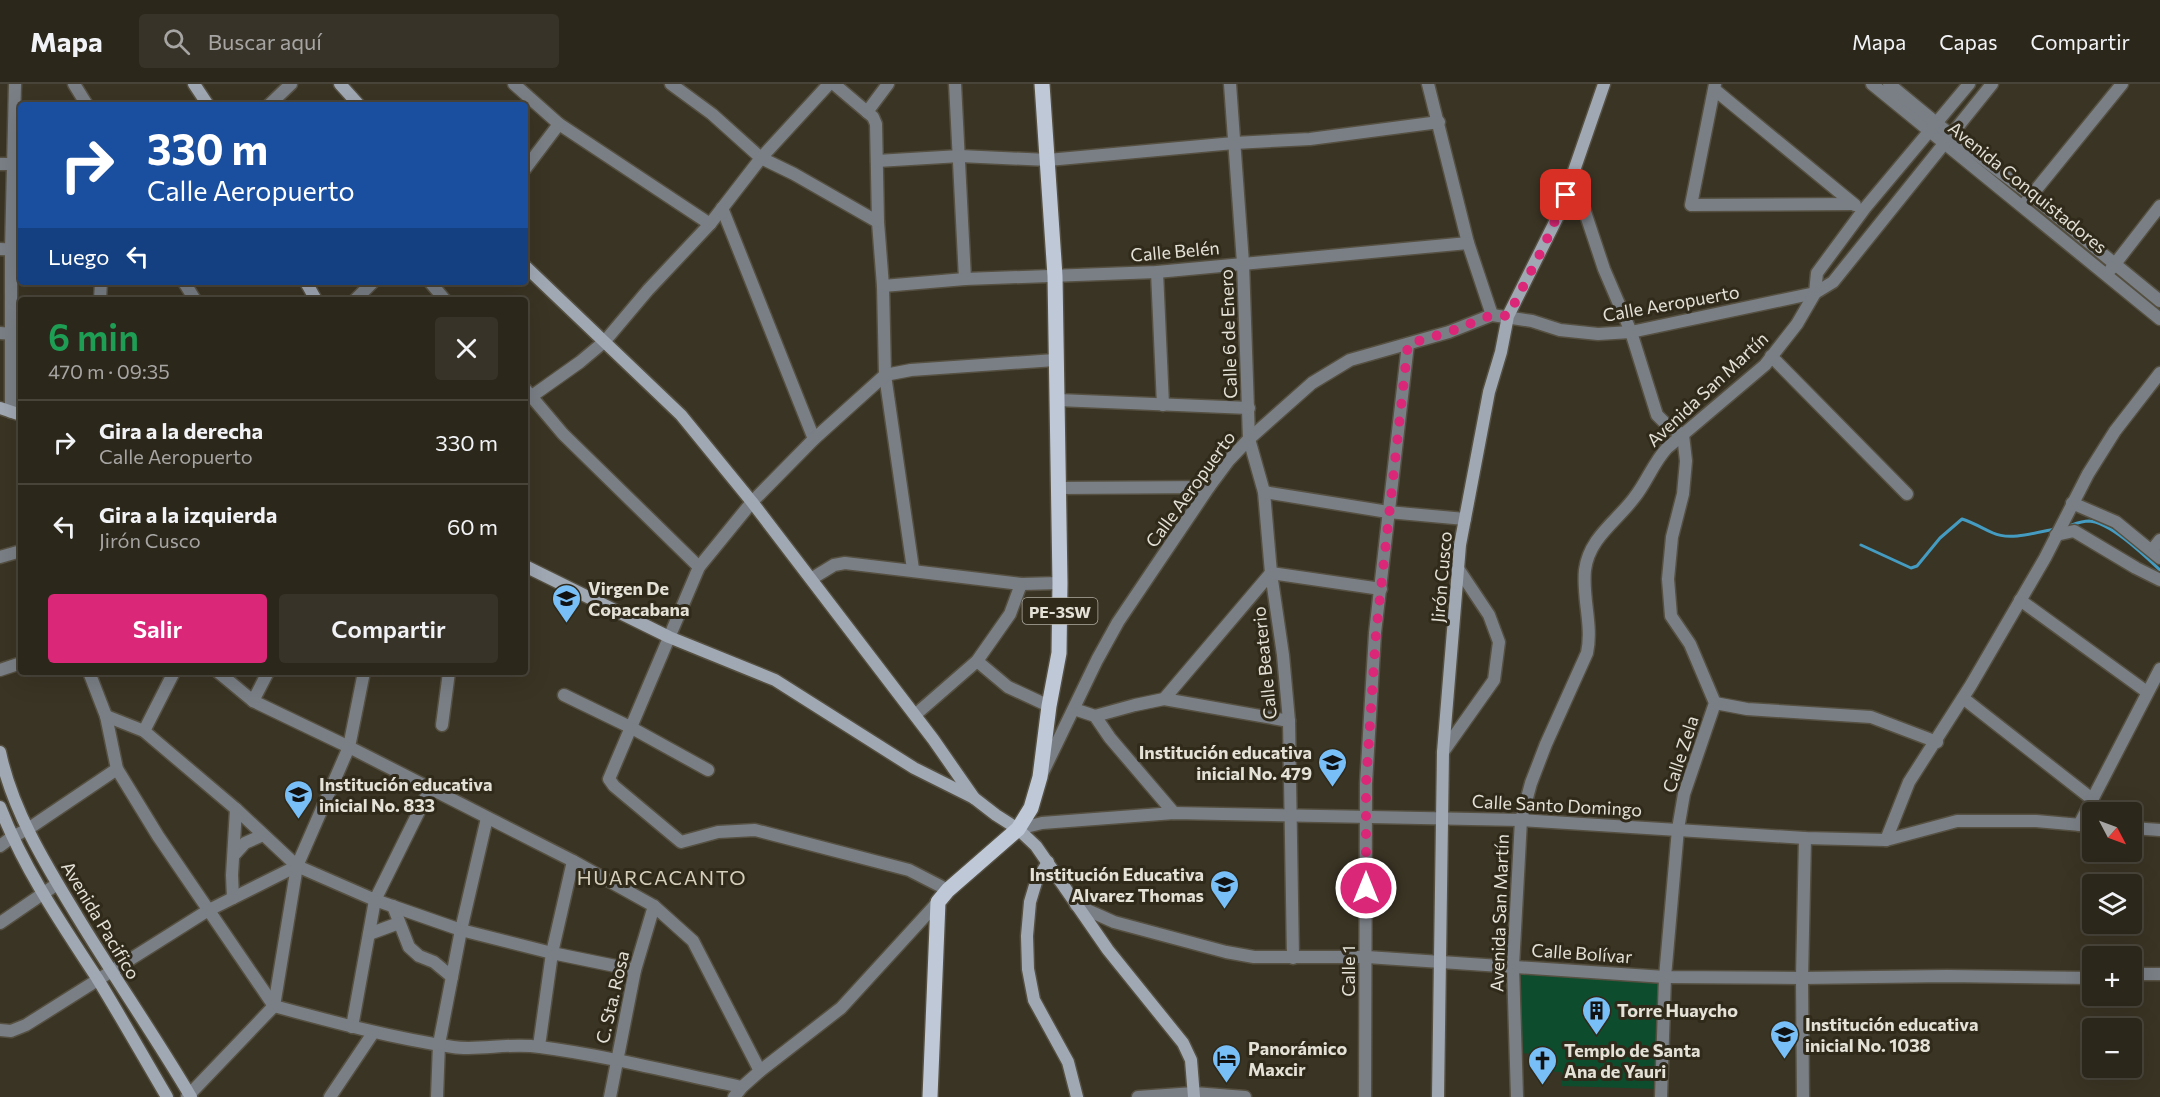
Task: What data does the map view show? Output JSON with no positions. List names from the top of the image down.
{
  "streets": {
    "main road": ["PE-3SW"],
    "street": [
      "Avenida Conquistadores",
      "Calle Belén",
      "Calle Aeropuerto",
      "Calle 6 de Enero",
      "Avenida San Martín",
      "Jirón Cusco",
      "Calle Beaterio",
      "Calle Zela",
      "Calle Santo Domingo",
      "Avenida Pacifico",
      "Calle Bolívar",
      "Calle 1",
      "C. Sta. Rosa"
    ]
  },
  "crossings": [
    ["Avenida Conquistadores", "Avenida San Martín"],
    ["Calle Belén", "Calle 6 de Enero"],
    ["Calle Belén", "PE-3SW"],
    ["Calle Aeropuerto", "Calle 6 de Enero"],
    ["Calle Aeropuerto", "Avenida San Martín"],
    ["Calle Aeropuerto", "Jirón Cusco"],
    ["Calle Aeropuerto", "PE-3SW"],
    ["Calle Aeropuerto", "Calle Beaterio"],
    ["Calle Aeropuerto", "Calle 1"],
    ["Calle 6 de Enero", "Calle Beaterio"],
    ["Avenida San Martín", "Calle Zela"],
    ["Avenida San Martín", "Calle Santo Domingo"],
    ["Avenida San Martín", "Calle Bolívar"],
    ["Jirón Cusco", "Calle Santo Domingo"],
    ["Jirón Cusco", "Calle Bolívar"],
    ["PE-3SW", "Calle Santo Domingo"],
    ["Calle Beaterio", "Calle Santo Domingo"],
    ["Calle Beaterio", "Calle Bolívar"],
    ["Calle Zela", "Calle Santo Domingo"],
    ["Calle Zela", "Calle Bolívar"],
    ["Calle Santo Domingo", "Calle 1"],
    ["Calle Bolívar", "Calle 1"]
  ],
  "districts": ["HUARCACANTO"],
  "places": {
    "school or university": [
      "Virgen De Copacabana",
      "Institución educativa inicial No. 479",
      "Institución educativa inicial No. 833",
      "Institución Educativa Alvarez Thomas",
      "Institución educativa inicial No. 1038"
    ],
    "building": ["Torre Huaycho"],
    "hotel": ["Panorámico Maxcir"],
    "church": ["Templo de Santa Ana de Yauri"]
  },
  "north": "bottom right",
  "page": {
    "header": "Mapa",
    "search": "Buscar aquí",
    "nav": ["Mapa", "Capas", "Compartir"],
    "turn": ["330 m", "Calle Aeropuerto"],
    "then": "Luego",
    "heading": ["6 min", "470 m · 09:35"],
    "list": [
      {
        "name": "Gira a la derecha",
        "note": "Calle Aeropuerto",
        "value": "330 m"
      },
      {
        "name": "Gira a la izquierda",
        "note": "Jirón Cusco",
        "value": "60 m"
      }
    ],
    "buttons": ["Salir", "Compartir"],
    "map_buttons": ["+", "−"]
  }
}
